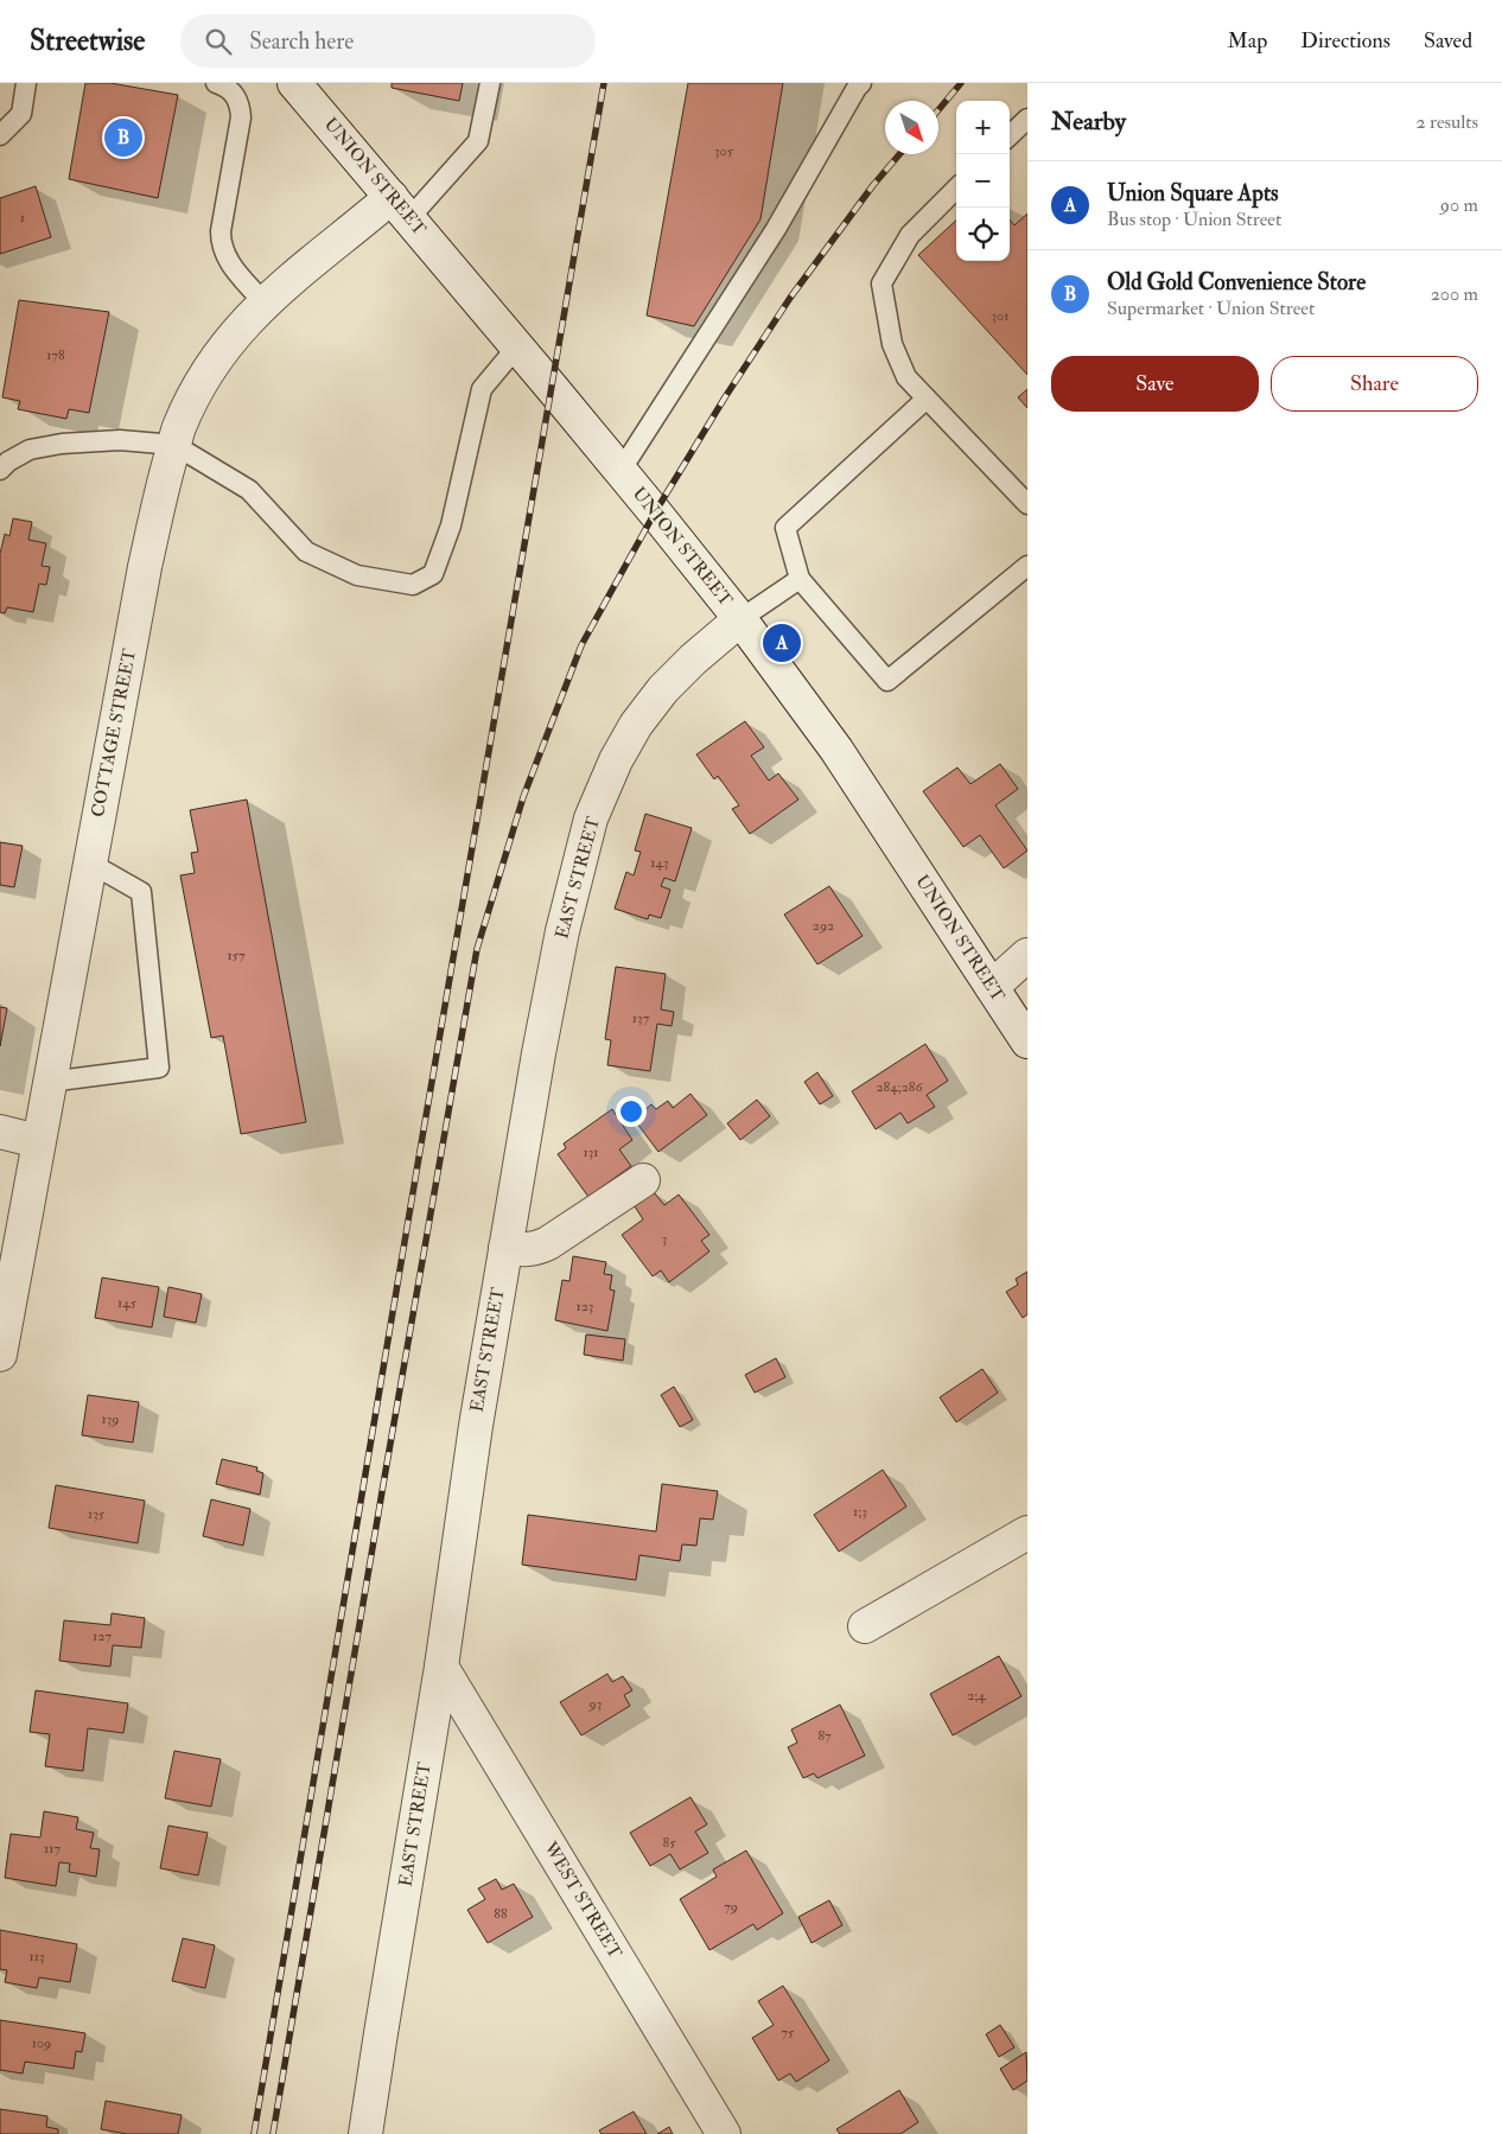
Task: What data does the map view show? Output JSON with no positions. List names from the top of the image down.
{
  "streets": {
    "street": [
      "UNION STREET",
      "COTTAGE STREET",
      "EAST STREET",
      "WEST STREET"
    ]
  },
  "crossings": [
    ["UNION STREET", "COTTAGE STREET"],
    ["UNION STREET", "EAST STREET"],
    ["EAST STREET", "WEST STREET"]
  ],
  "house_numbers": [
    "305",
    "1",
    "301",
    "178",
    "143",
    "292",
    "157",
    "137",
    "284;286",
    "131",
    "3",
    "145",
    "123",
    "139",
    "1;3",
    "135",
    "127",
    "2;4",
    "93",
    "87",
    "85",
    "117",
    "79",
    "88",
    "113",
    "75",
    "109"
  ],
  "north": "bottom right",
  "page": {
    "header": "Streetwise",
    "search": "Search here",
    "nav": ["Map", "Directions", "Saved"],
    "heading": ["Nearby", "2 results"],
    "map_buttons": ["+", "−"],
    "pins": ["B", "A"],
    "list": [
      {
        "mark": "A",
        "name": "Union Square Apts",
        "note": "Bus stop · Union Street",
        "value": "90 m"
      },
      {
        "mark": "B",
        "name": "Old Gold Convenience Store",
        "note": "Supermarket · Union Street",
        "value": "200 m"
      }
    ],
    "buttons": ["Save", "Share"]
  }
}
